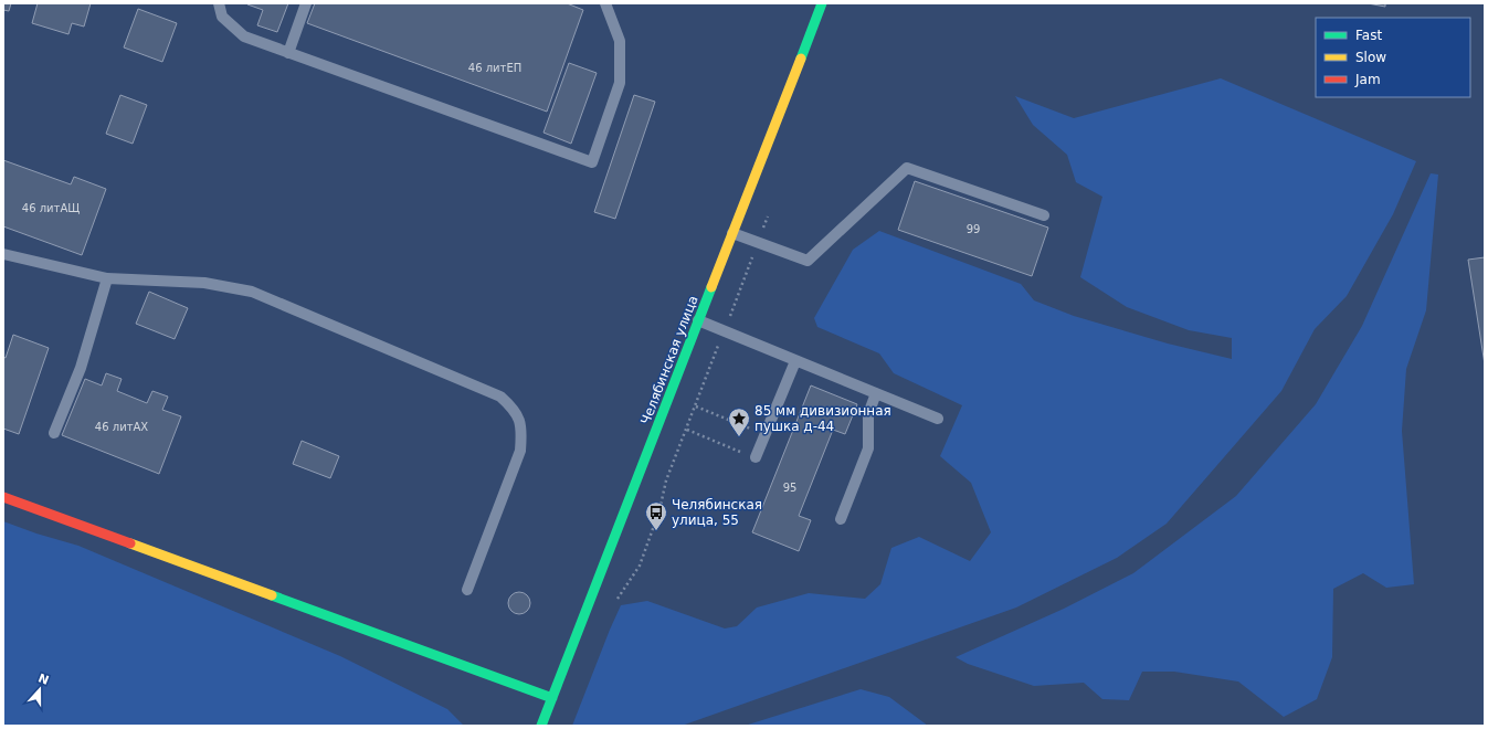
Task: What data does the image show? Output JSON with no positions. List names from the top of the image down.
{
  "streets": {
    "street": ["Челябинская улица"]
  },
  "places": {
    "place": ["85 мм дивизионная пушка д-44"],
    "bus stop": ["Челябинская улица, 55"]
  },
  "house_numbers": [
    "46 литЕП",
    "46 литАЩ",
    "99",
    "46 литАХ",
    "95"
  ],
  "legend": ["Fast", "Slow", "Jam"],
  "north": "top"
}
